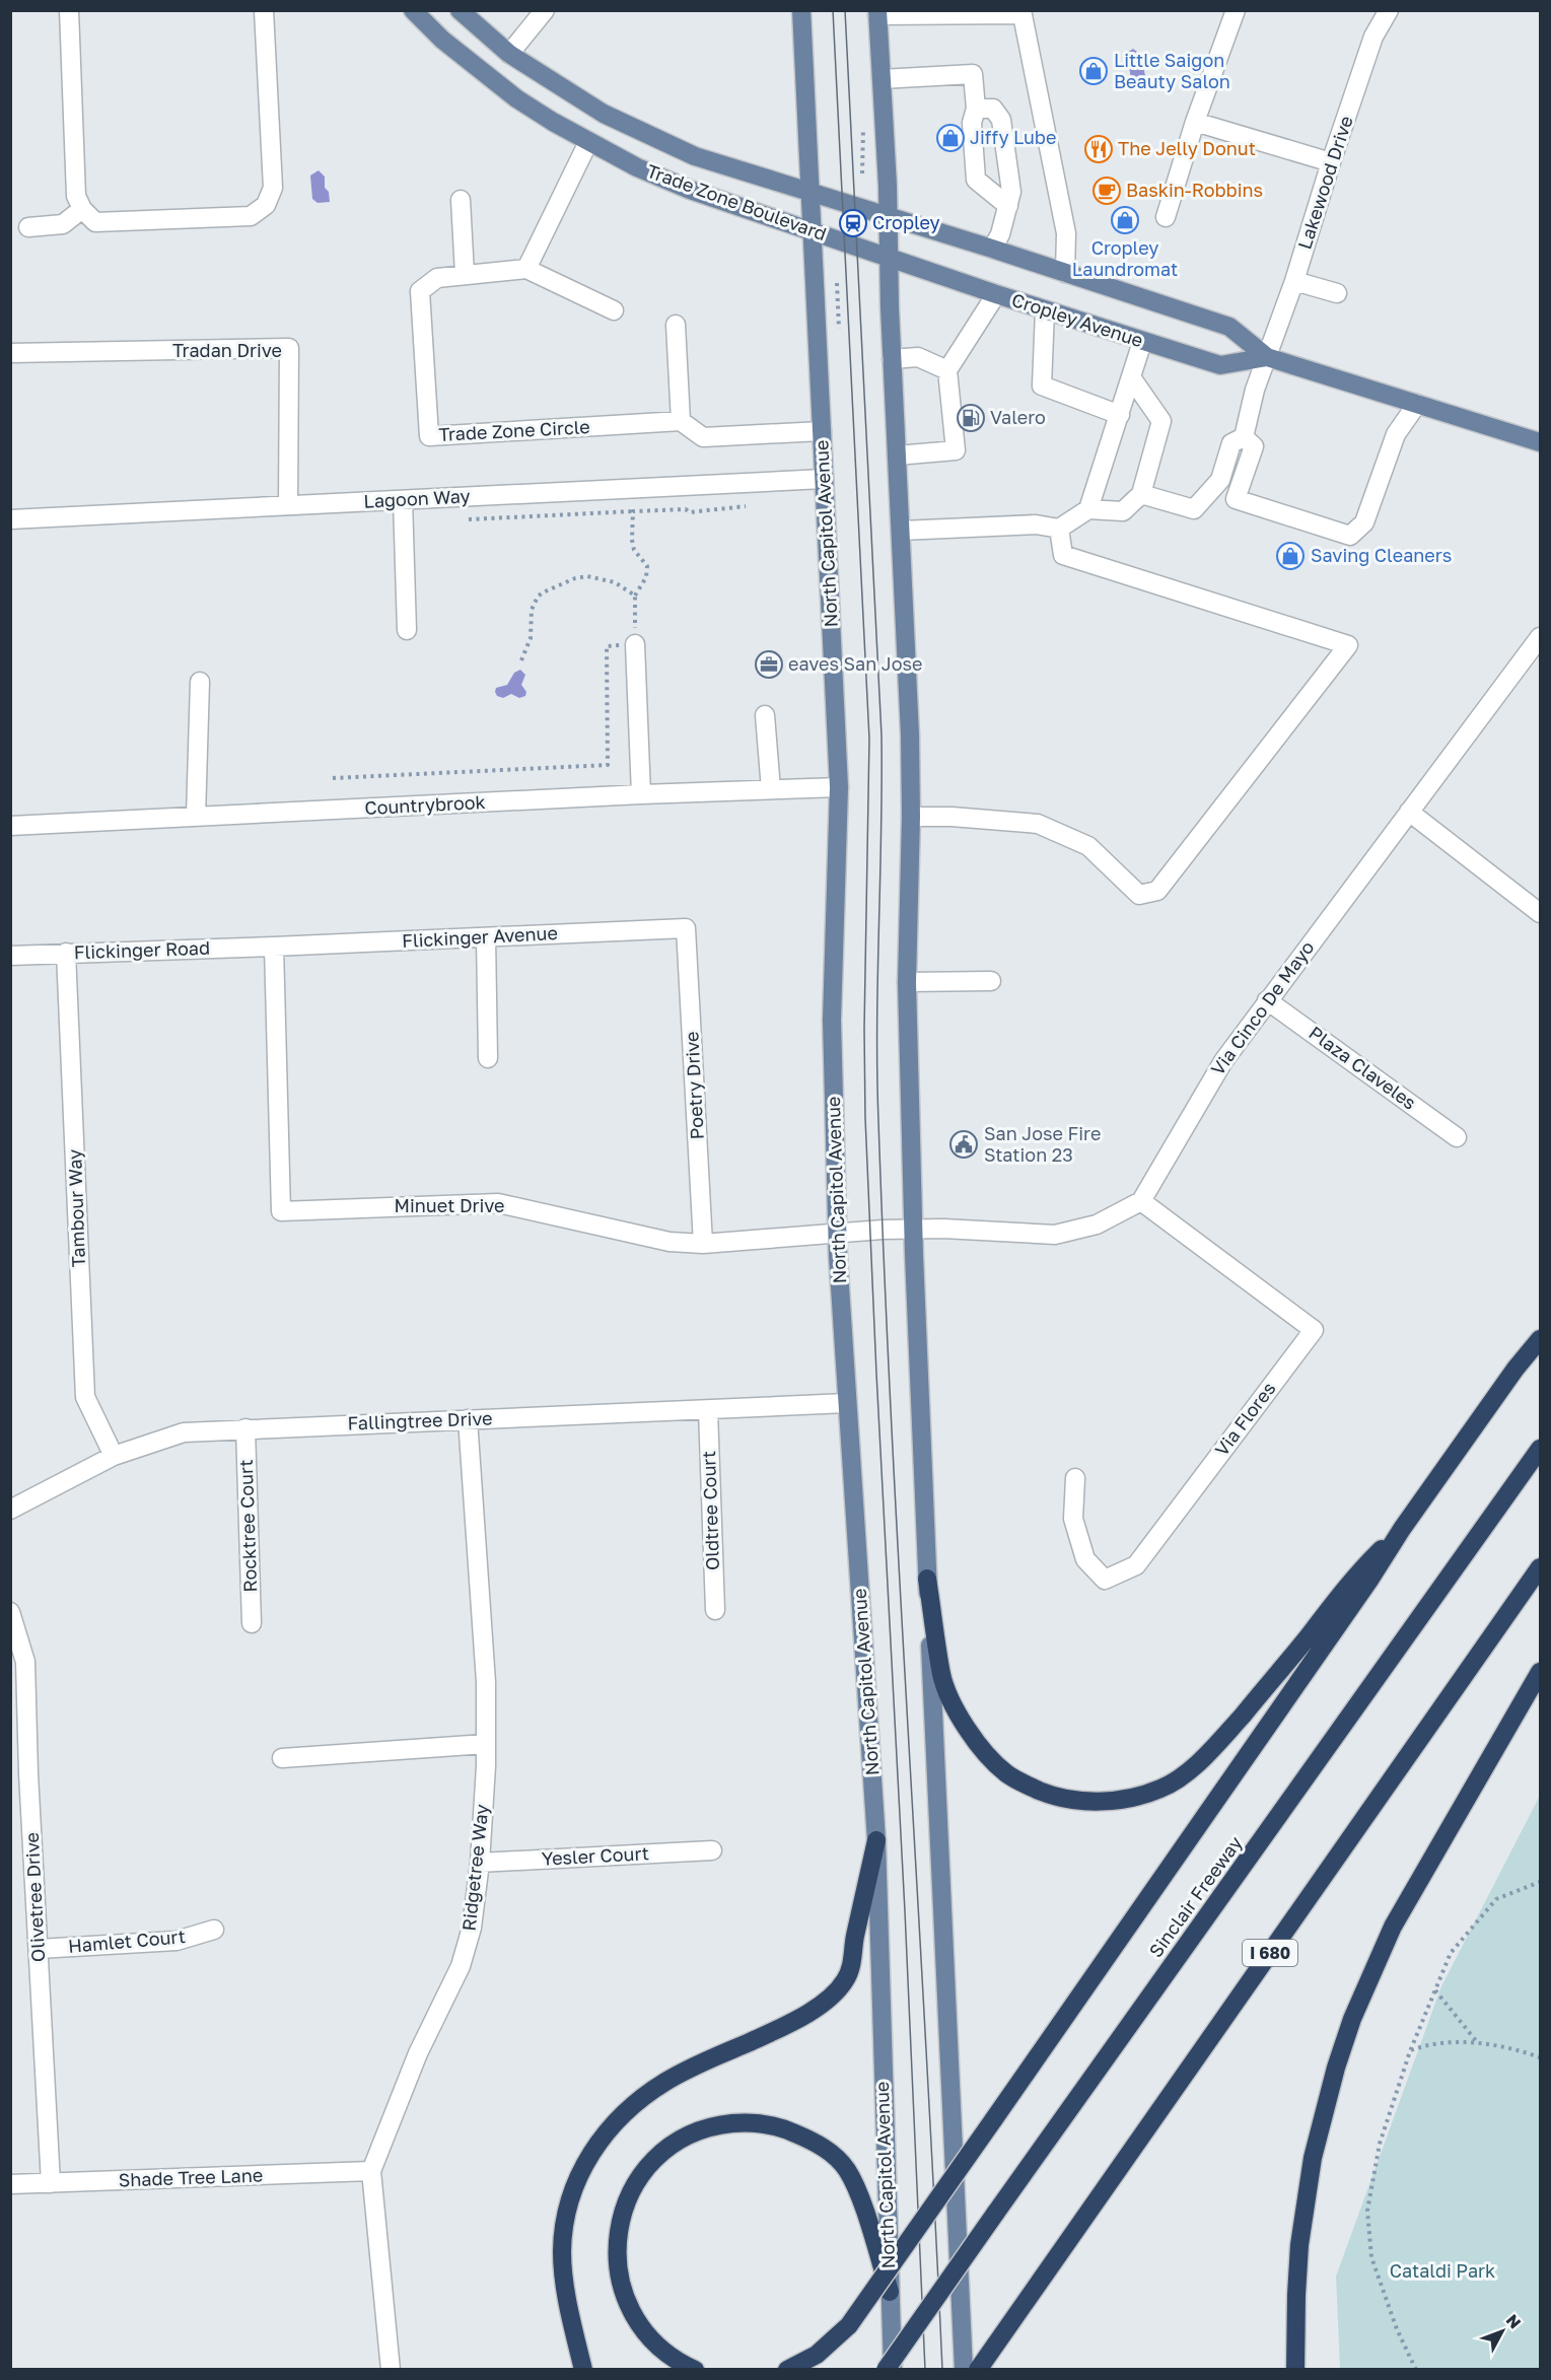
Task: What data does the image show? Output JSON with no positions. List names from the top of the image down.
{
  "streets": {
    "highway": ["Sinclair Freeway", "I 680"],
    "main road": ["Trade Zone Boulevard", "Cropley Avenue", "North Capitol Avenue"],
    "street": [
      "Lakewood Drive",
      "Tradan Drive",
      "Trade Zone Circle",
      "Lagoon Way",
      "Countrybrook",
      "Flickinger Avenue",
      "Flickinger Road",
      "Via Cinco De Mayo",
      "Plaza Claveles",
      "Poetry Drive",
      "Minuet Drive",
      "Tambour Way",
      "Via Flores",
      "Fallingtree Drive",
      "Oldtree Court",
      "Rocktree Court",
      "Yesler Court",
      "Ridgetree Way",
      "Olivetree Drive",
      "Hamlet Court",
      "Shade Tree Lane"
    ]
  },
  "crossings": [
    ["Lakewood Drive", "Cropley Avenue"],
    ["Trade Zone Boulevard", "Cropley Avenue"],
    ["Trade Zone Boulevard", "North Capitol Avenue"],
    ["Tradan Drive", "Lagoon Way"],
    ["Lagoon Way", "North Capitol Avenue"],
    ["North Capitol Avenue", "Countrybrook"],
    ["North Capitol Avenue", "Minuet Drive"],
    ["North Capitol Avenue", "Fallingtree Drive"],
    ["Flickinger Avenue", "Flickinger Road"],
    ["Flickinger Avenue", "Poetry Drive"],
    ["Flickinger Avenue", "Minuet Drive"],
    ["Flickinger Road", "Minuet Drive"],
    ["Flickinger Road", "Tambour Way"],
    ["Via Cinco De Mayo", "Plaza Claveles"],
    ["Via Cinco De Mayo", "Via Flores"],
    ["Poetry Drive", "Minuet Drive"],
    ["Tambour Way", "Fallingtree Drive"],
    ["Fallingtree Drive", "Oldtree Court"],
    ["Fallingtree Drive", "Rocktree Court"],
    ["Fallingtree Drive", "Ridgetree Way"],
    ["Yesler Court", "Ridgetree Way"],
    ["Ridgetree Way", "Shade Tree Lane"],
    ["Olivetree Drive", "Hamlet Court"],
    ["Olivetree Drive", "Shade Tree Lane"]
  ],
  "parks": ["Cataldi Park"],
  "places": {
    "shop": [
      "Little Saigon Beauty Salon",
      "Jiffy Lube",
      "Cropley Laundromat",
      "Saving Cleaners"
    ],
    "restaurant": ["The Jelly Donut"],
    "cafe": ["Baskin-Robbins"],
    "station": ["Cropley"],
    "fuel station": ["Valero"],
    "office": ["eaves San Jose"],
    "public building": ["San Jose Fire Station 23"]
  },
  "north": "top right"
}
